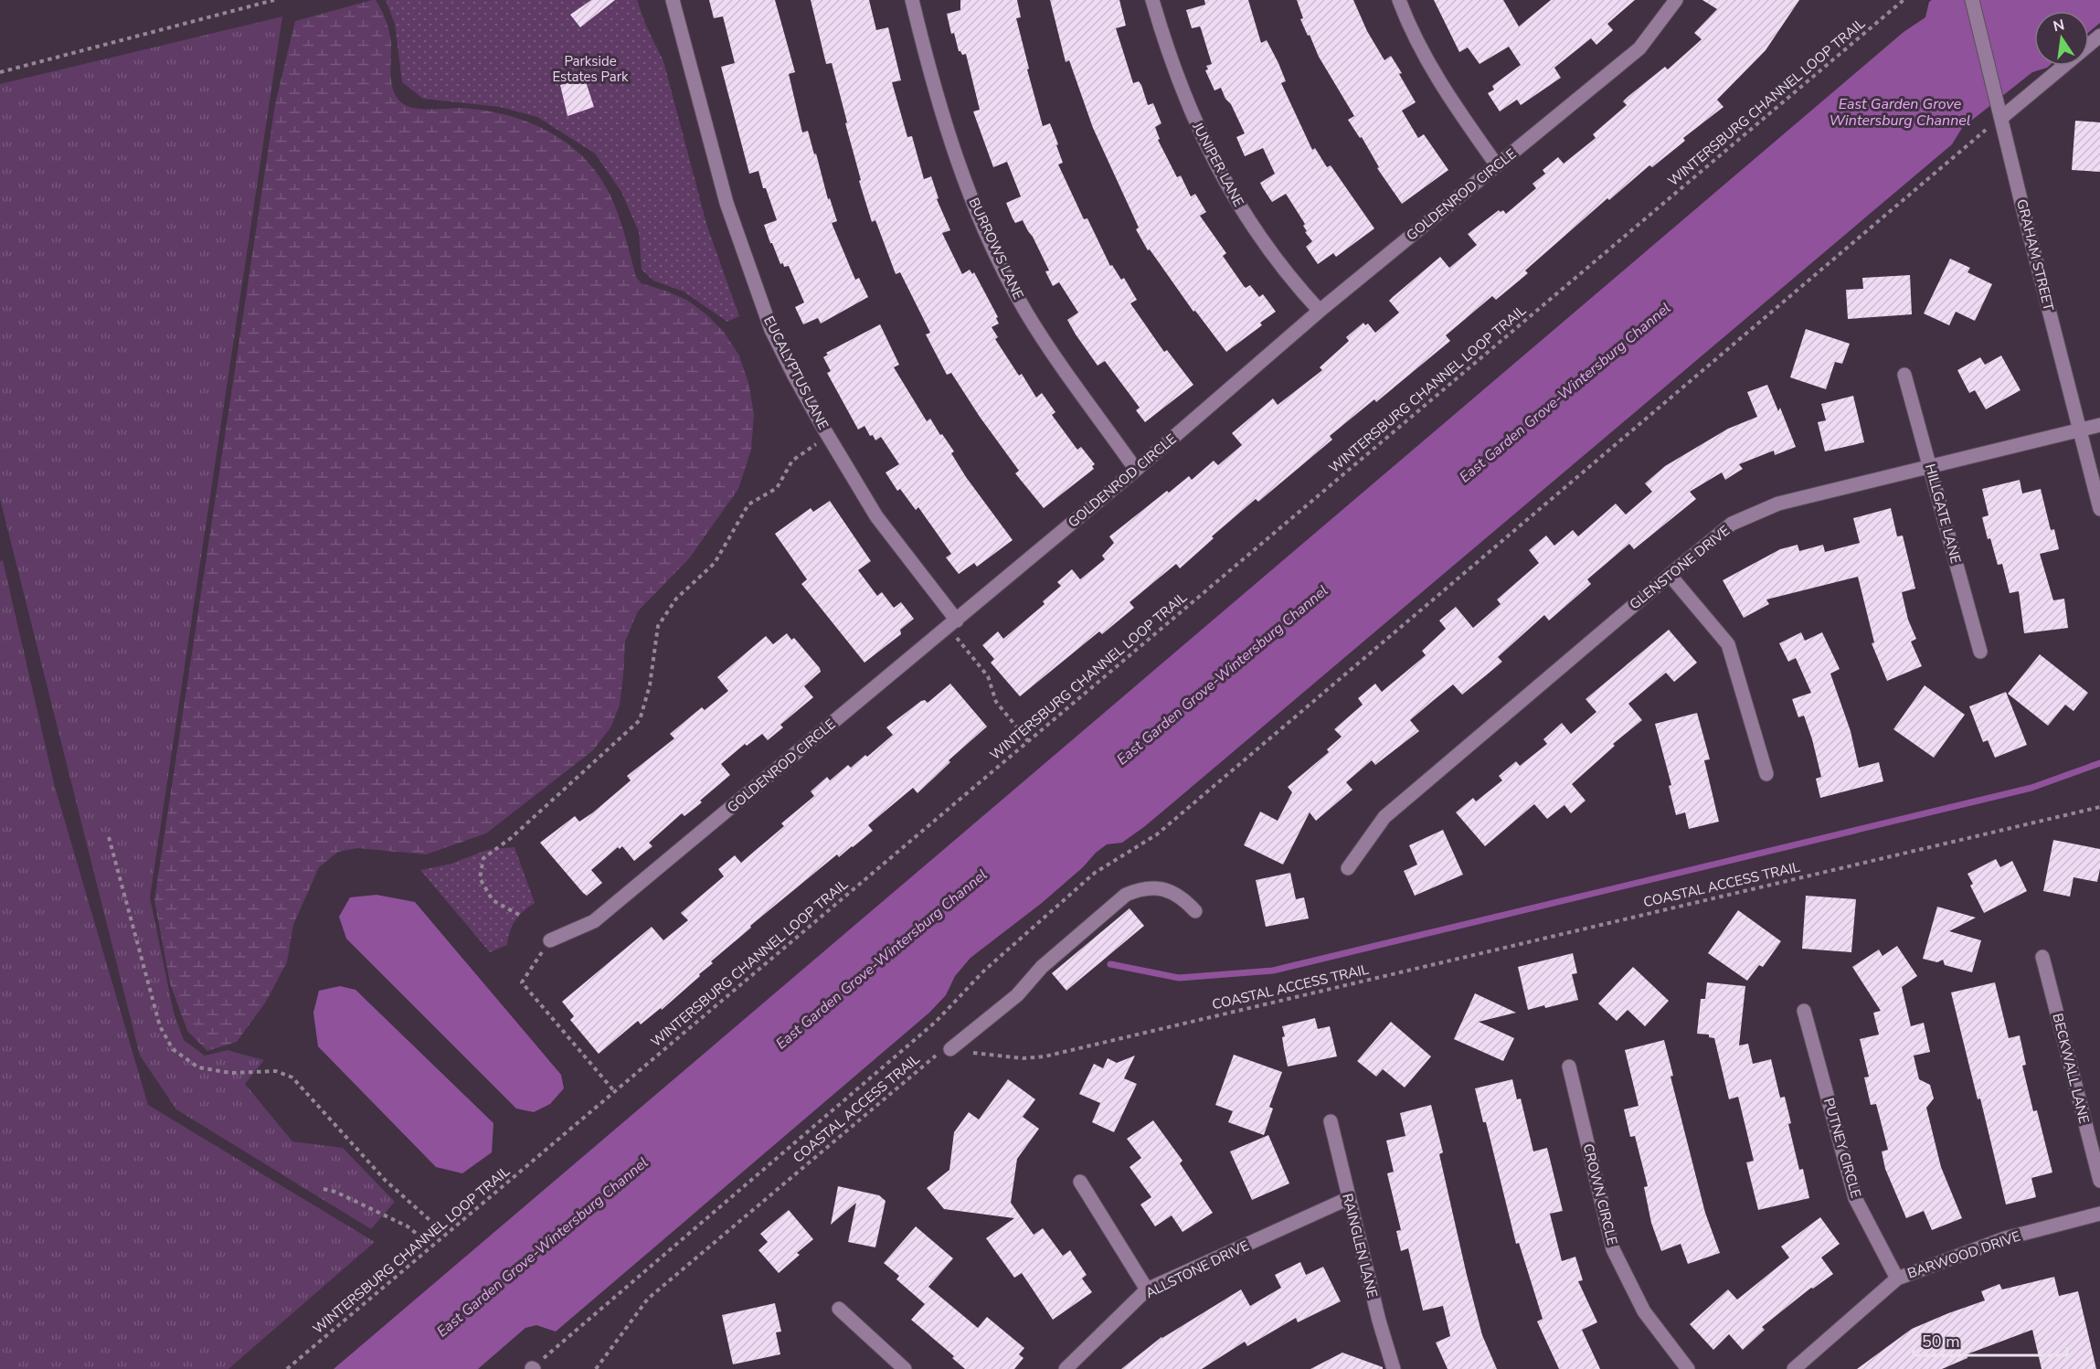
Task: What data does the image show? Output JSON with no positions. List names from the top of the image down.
{
  "streets": {
    "street": [
      "JUNIPER LANE",
      "GOLDENROD CIRCLE",
      "BURROWS LANE",
      "GRAHAM STREET",
      "EUCALYPTUS LANE",
      "HILLGATE LANE",
      "GLENSTONE DRIVE",
      "BECKWALL LANE",
      "PUTNEY CIRCLE",
      "CROWN CIRCLE",
      "RAINGLEN LANE",
      "BARWOOD DRIVE",
      "ALLSTONE DRIVE"
    ],
    "path": ["WINTERSBURG CHANNEL LOOP TRAIL", "COASTAL ACCESS TRAIL"]
  },
  "crossings": [
    ["JUNIPER LANE", "GOLDENROD CIRCLE"],
    ["GOLDENROD CIRCLE", "BURROWS LANE"],
    ["GOLDENROD CIRCLE", "EUCALYPTUS LANE"],
    ["GRAHAM STREET", "GLENSTONE DRIVE"],
    ["HILLGATE LANE", "GLENSTONE DRIVE"],
    ["PUTNEY CIRCLE", "BARWOOD DRIVE"],
    ["RAINGLEN LANE", "ALLSTONE DRIVE"]
  ],
  "water": ["East Garden Grove Wintersburg Channel", "East Garden Grove-Wintersburg Channel"],
  "parks": ["Parkside Estates Park"],
  "scale_bar": "50 m",
  "north": "top"
}
